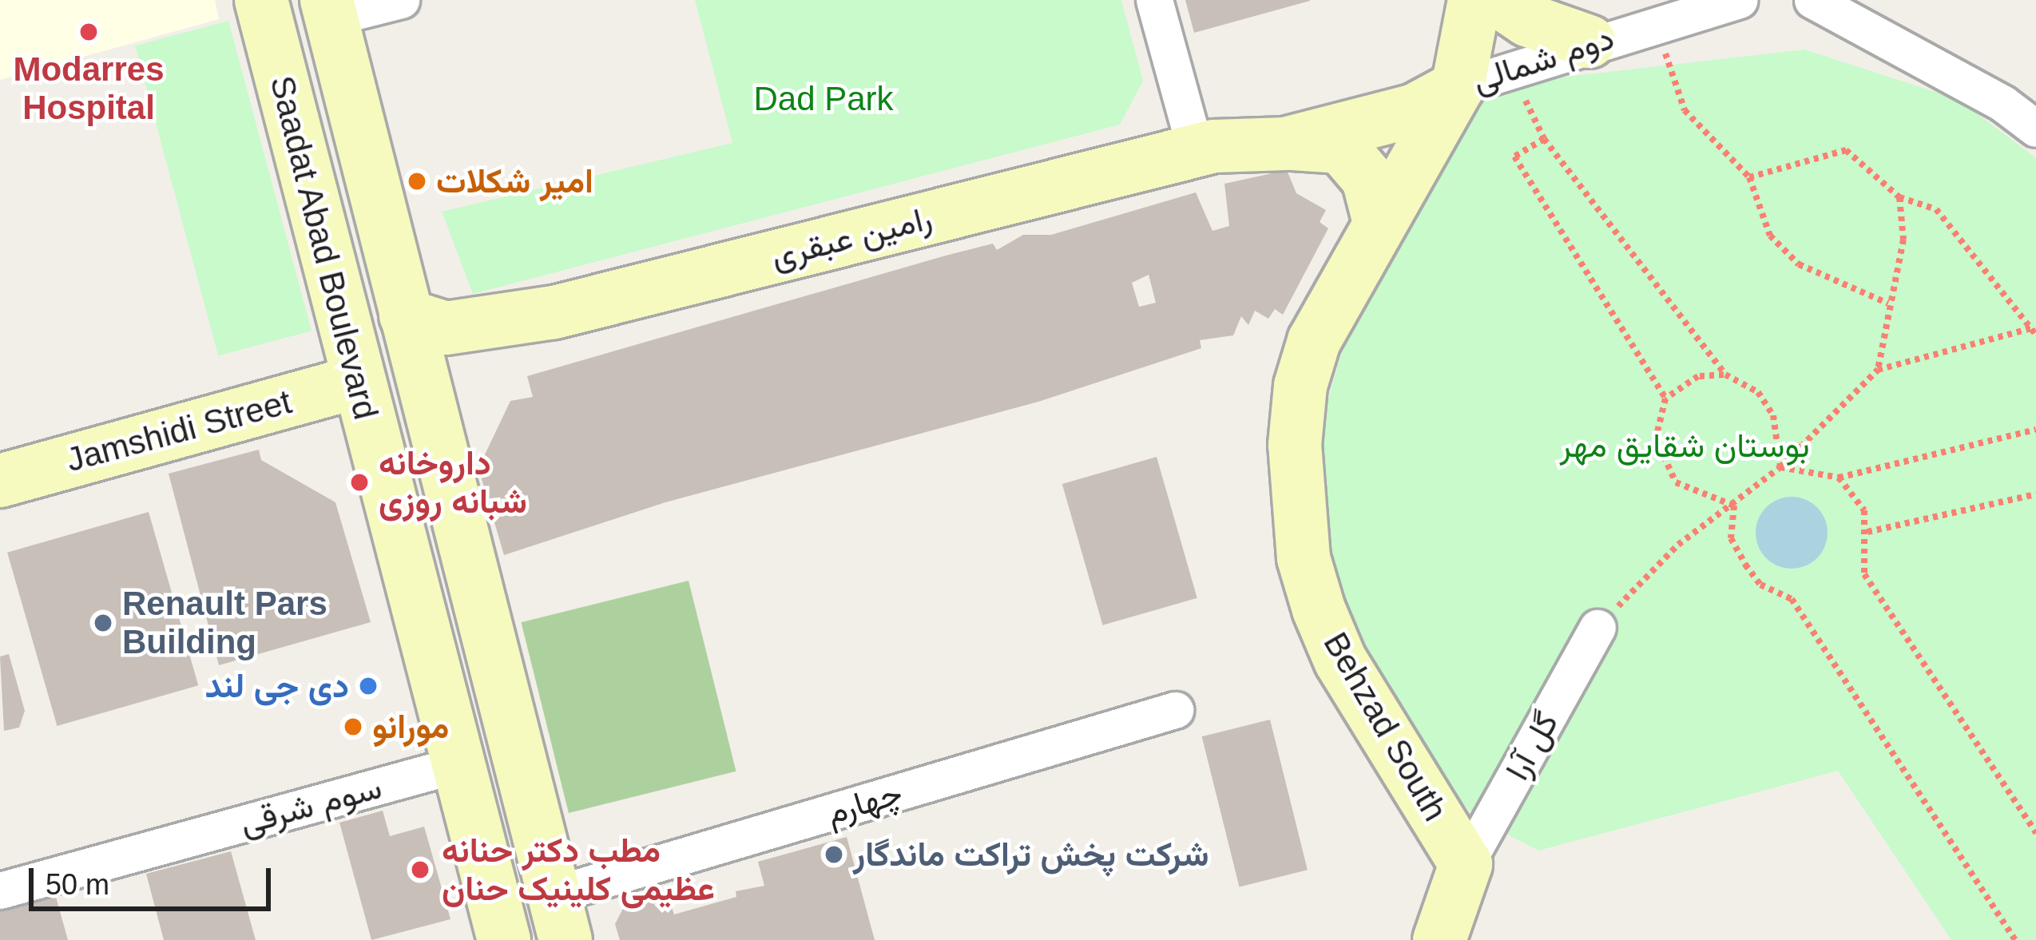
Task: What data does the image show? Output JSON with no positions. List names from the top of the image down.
{
  "streets": {
    "street": [
      "دوم شمالی",
      "رامین عبقری",
      "Saadat Abad Boulevard",
      "Jamshidi Street",
      "Behzad South",
      "گل آرا",
      "چهارم",
      "سوم شرقی"
    ]
  },
  "crossings": [
    ["دوم شمالی", "رامین عبقری"],
    ["دوم شمالی", "Behzad South"],
    ["رامین عبقری", "Saadat Abad Boulevard"],
    ["رامین عبقری", "Behzad South"],
    ["Saadat Abad Boulevard", "Jamshidi Street"],
    ["Saadat Abad Boulevard", "چهارم"],
    ["Saadat Abad Boulevard", "سوم شرقی"],
    ["Behzad South", "گل آرا"]
  ],
  "parks": ["Dad Park", "بوستان شقایق مهر"],
  "places": [
    "Modarres Hospital",
    "امیر شکلات",
    "داروخانه شبانه روزی",
    "Renault Pars Building",
    "دی جی لند",
    "مورانو",
    "شرکت پخش تراکت ماندگار",
    "مطب دکتر حنانه عظیمی کلینیک حنان"
  ],
  "scale_bar": "50 m"
}
